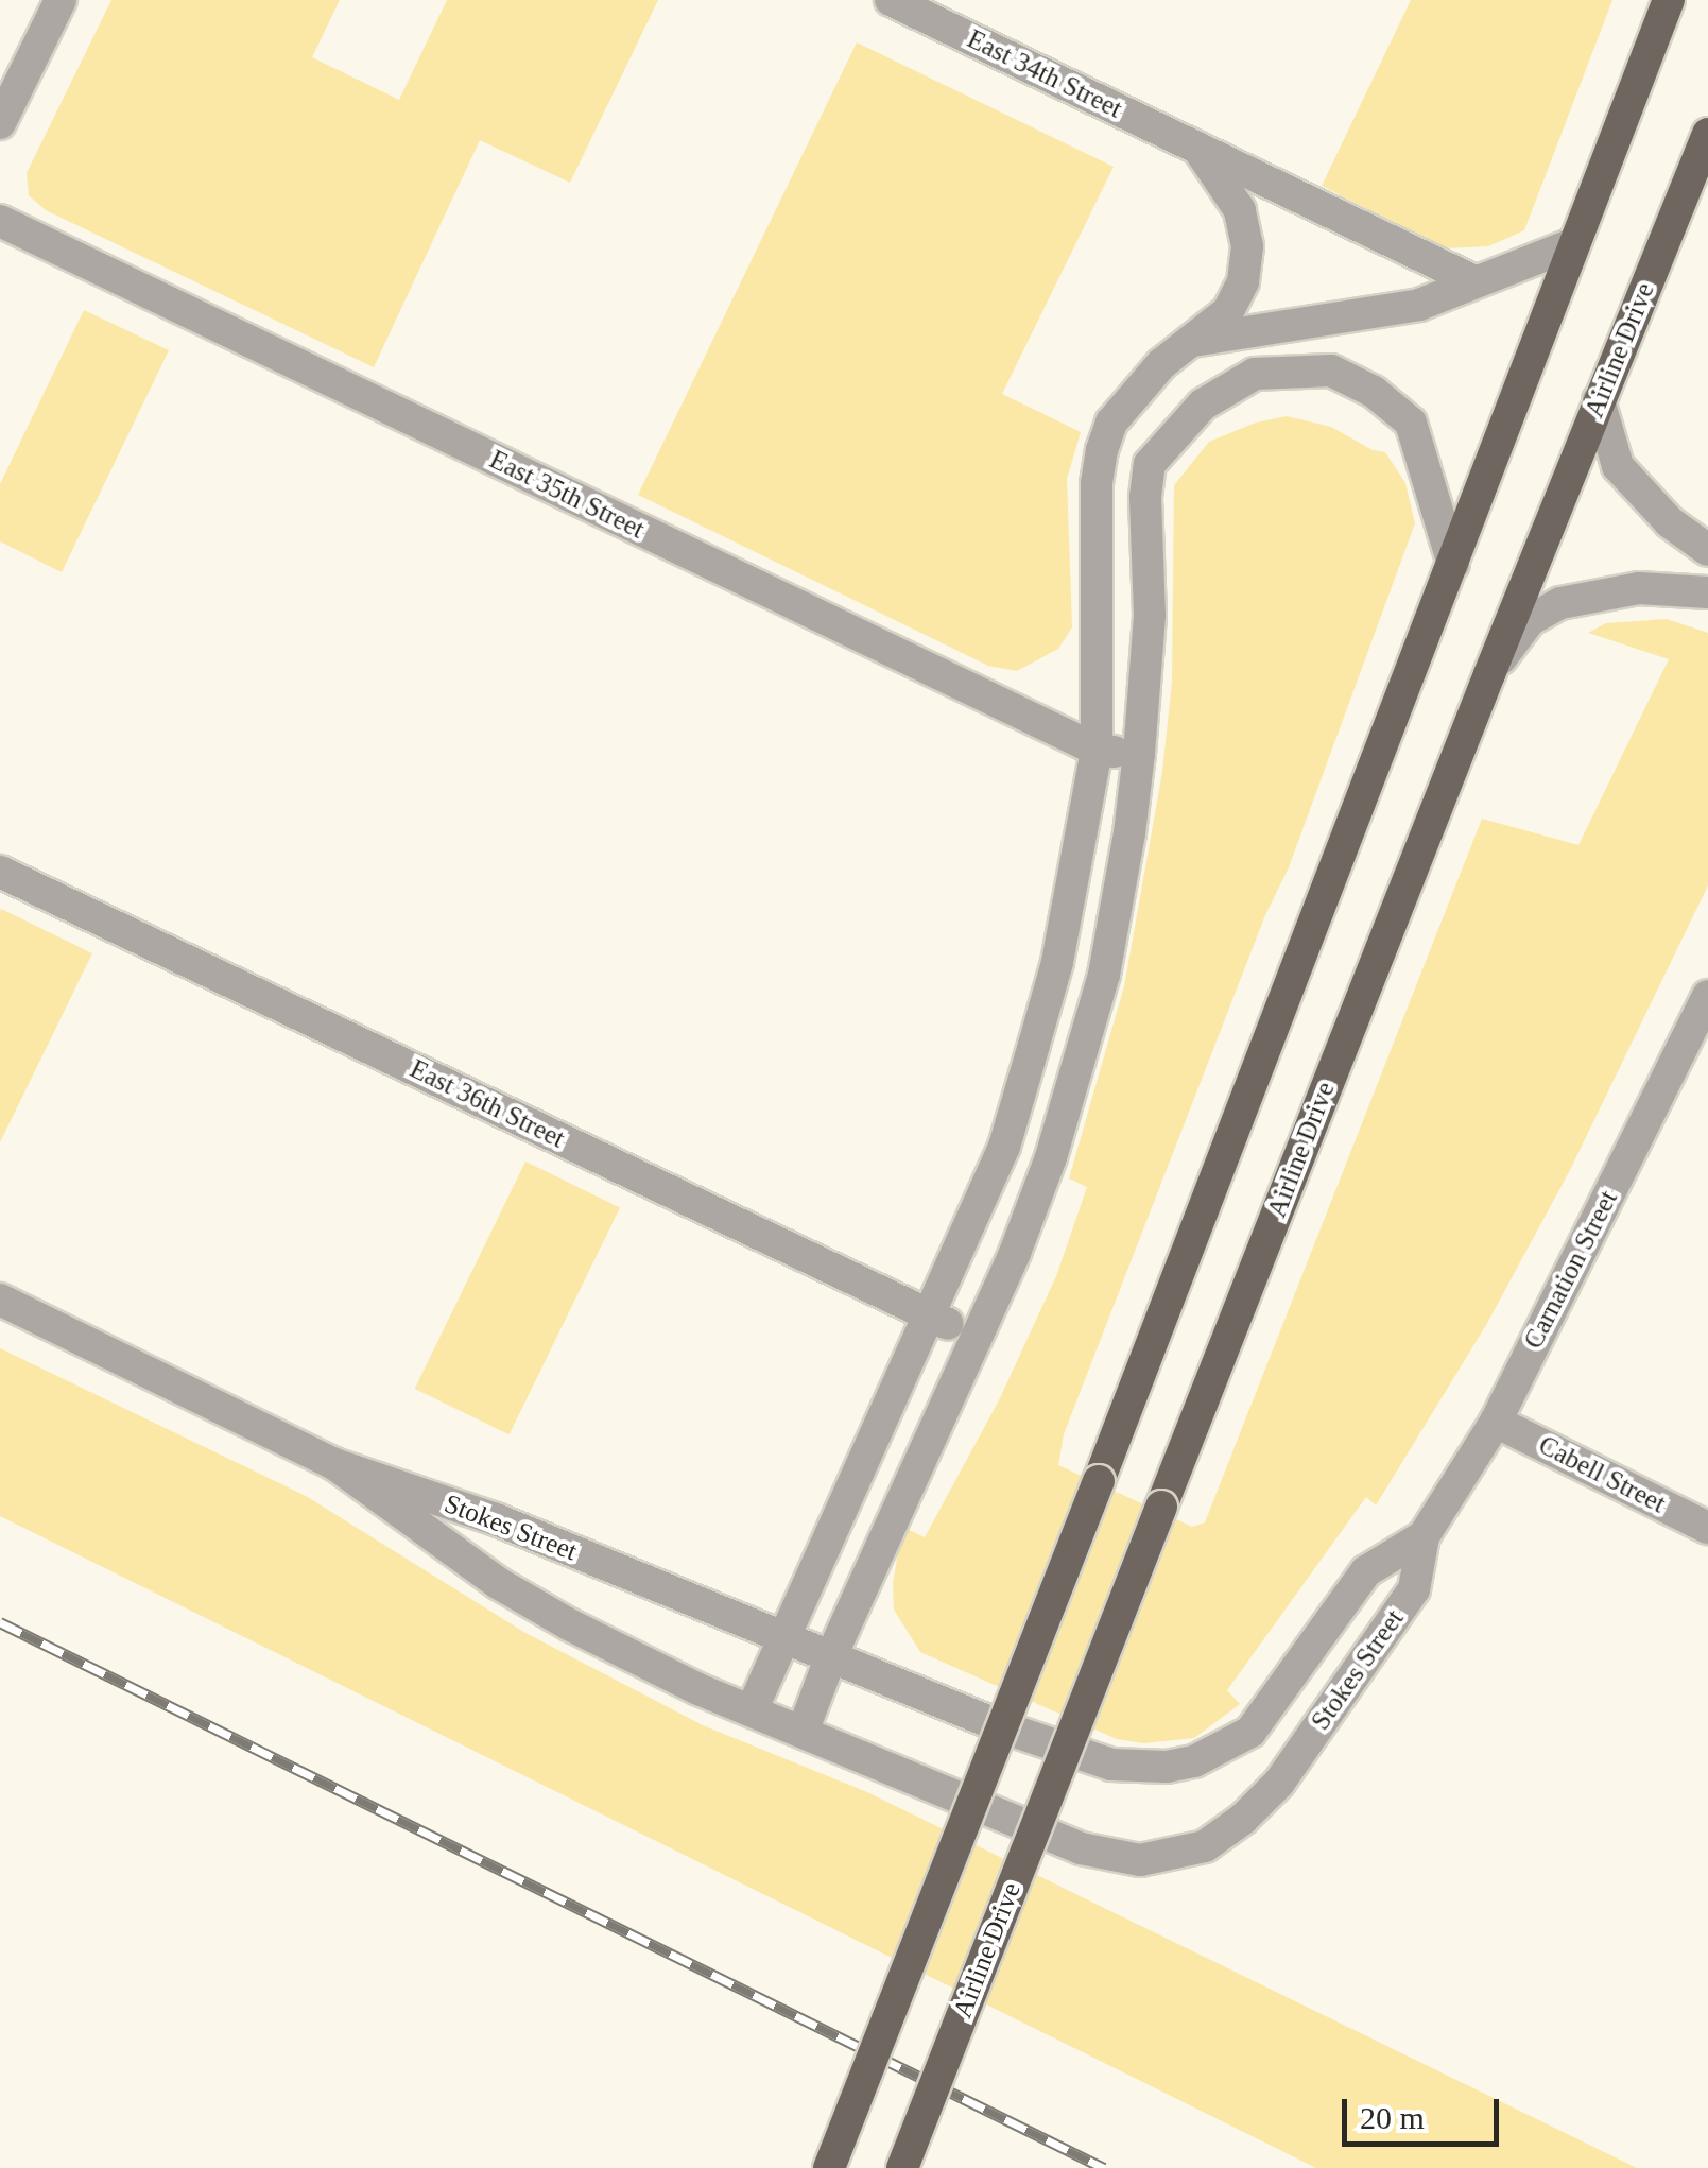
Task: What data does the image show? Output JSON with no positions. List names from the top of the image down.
{
  "streets": {
    "main road": ["Airline Drive"],
    "street": [
      "East 34th Street",
      "East 35th Street",
      "East 36th Street",
      "Carnation Street",
      "Cabell Street",
      "Stokes Street"
    ]
  },
  "crossings": [
    ["Carnation Street", "Cabell Street"],
    ["Carnation Street", "Stokes Street"]
  ],
  "scale_bar": "20 m"
}
